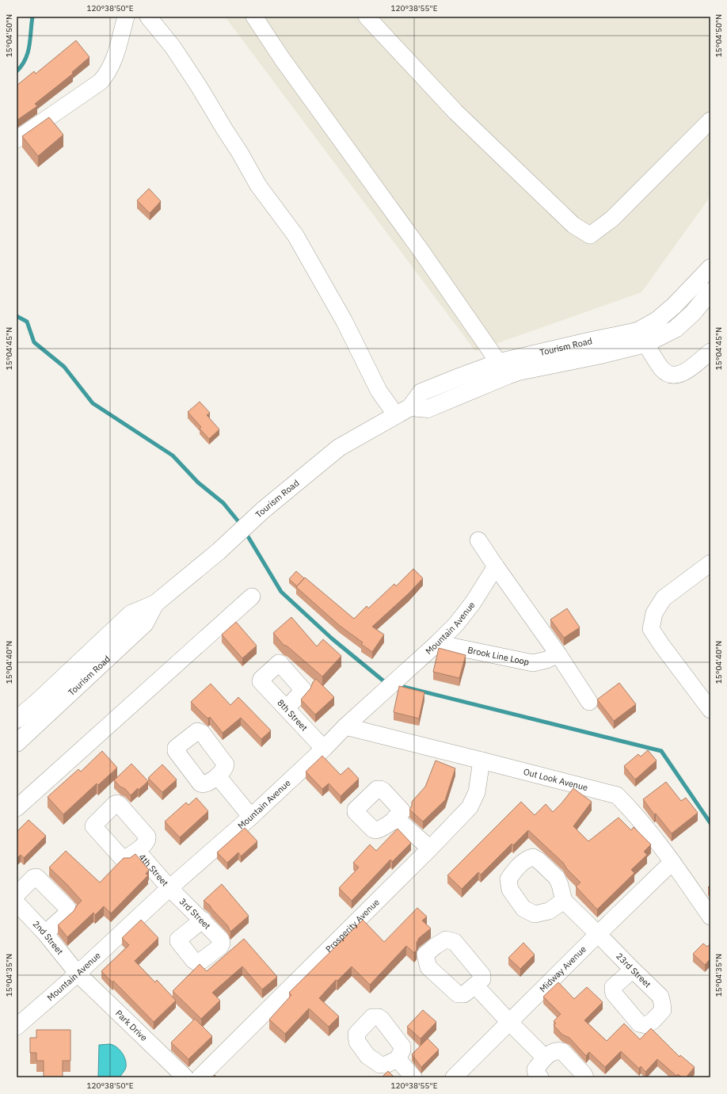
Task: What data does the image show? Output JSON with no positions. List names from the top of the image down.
{
  "streets": {
    "main road": ["Tourism Road"],
    "street": [
      "Mountain Avenue",
      "Brook Line Loop",
      "8th Street",
      "Out Look Avenue",
      "4th Street",
      "3rd Street",
      "Prosperity Avenue",
      "2nd Street",
      "Midway Avenue",
      "23rd Street",
      "Park Drive"
    ]
  },
  "crossings": [
    ["Mountain Avenue", "Brook Line Loop"],
    ["Mountain Avenue", "8th Street"],
    ["Mountain Avenue", "Out Look Avenue"],
    ["Mountain Avenue", "4th Street"],
    ["Mountain Avenue", "3rd Street"],
    ["Mountain Avenue", "2nd Street"],
    ["Mountain Avenue", "Park Drive"],
    ["Out Look Avenue", "Prosperity Avenue"],
    ["Out Look Avenue", "Midway Avenue"],
    ["4th Street", "3rd Street"],
    ["2nd Street", "Park Drive"],
    ["Midway Avenue", "23rd Street"]
  ],
  "coordinates": [
    "120°38'50\"E",
    "120°38'55\"E",
    "15°04'50\"N",
    "15°04'45\"N",
    "15°04'40\"N",
    "15°04'35\"N"
  ]
}
